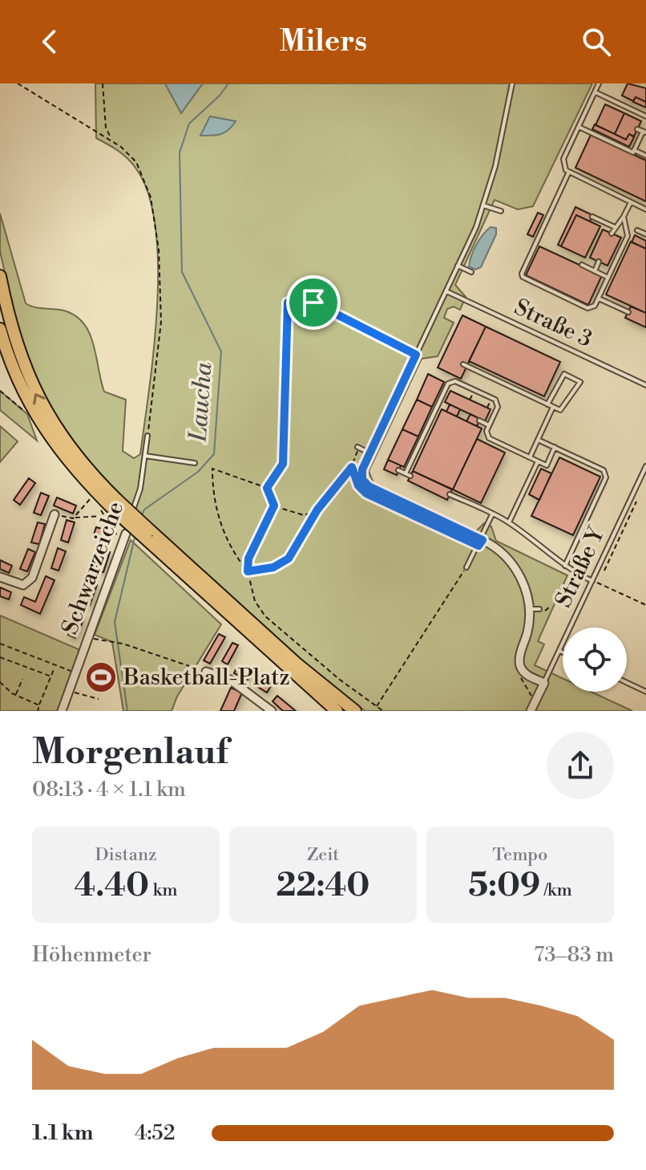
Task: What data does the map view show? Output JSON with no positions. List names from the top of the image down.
{
  "streets": {
    "street": ["Schwarzeiche"],
    "lane": ["Straße 3", "Straße Y"]
  },
  "water": ["Laucha"],
  "places": {
    "sports": ["Basketball-Platz"]
  },
  "page": {
    "header": "Milers",
    "heading": ["Morgenlauf", "08:13 · 4 × 1.1 km"],
    "stats": [
      ["Distanz", "4.40 km"],
      ["Zeit", "22:40"],
      ["Tempo", "5:09 /km"]
    ],
    "chart": ["Höhenmeter", "73–83 m"],
    "list": [
      {
        "name": "1.1 km",
        "note": "4:52"
      }
    ]
  }
}
